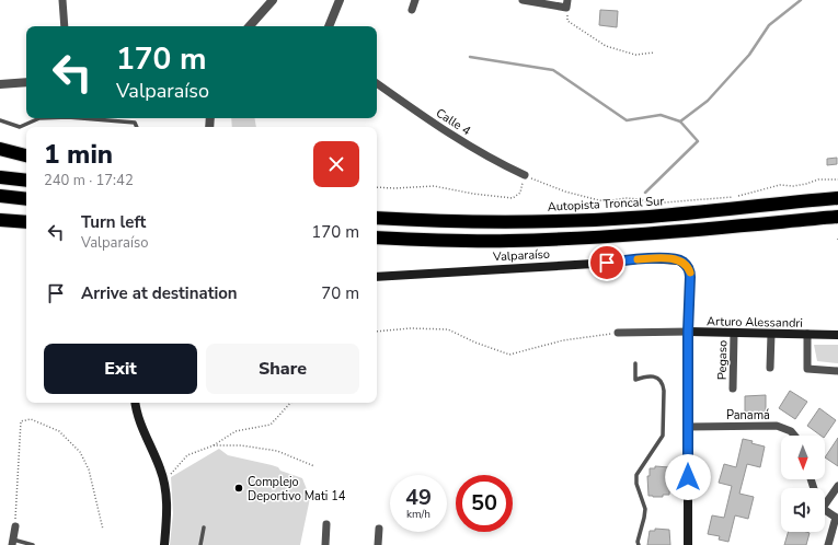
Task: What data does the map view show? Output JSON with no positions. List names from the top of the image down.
{
  "streets": {
    "highway": ["Autopista Troncal Sur"],
    "main road": ["Valparaíso", "Arturo Alessandri"],
    "street": ["Calle 4", "Pegaso", "Panamá"]
  },
  "crossings": [
    ["Valparaíso", "Arturo Alessandri"],
    ["Arturo Alessandri", "Pegaso"]
  ],
  "places": ["Complejo Deportivo Mati 14"],
  "north": "bottom",
  "page": {
    "turn": ["170 m", "Valparaíso"],
    "heading": ["1 min", "240 m · 17:42"],
    "list": [
      {
        "name": "Turn left",
        "note": "Valparaíso",
        "value": "170 m"
      },
      {
        "name": "Arrive at destination",
        "value": "70 m"
      }
    ],
    "buttons": ["Exit", "Share"],
    "speed": "49 km/h",
    "limit": "50"
  }
}
